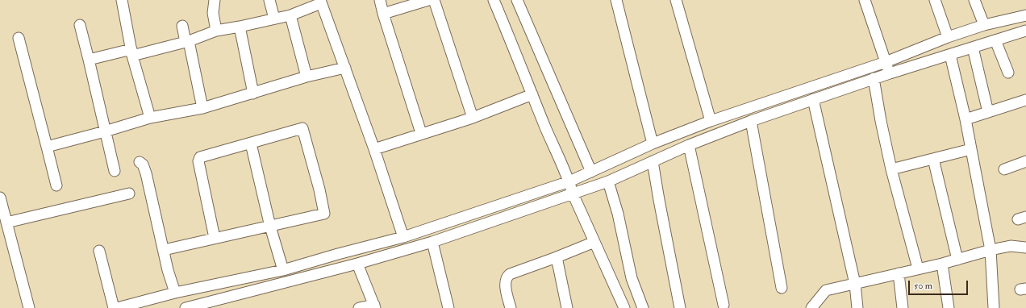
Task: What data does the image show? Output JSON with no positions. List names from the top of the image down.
{
  "scale_bar": "50 m"
}
